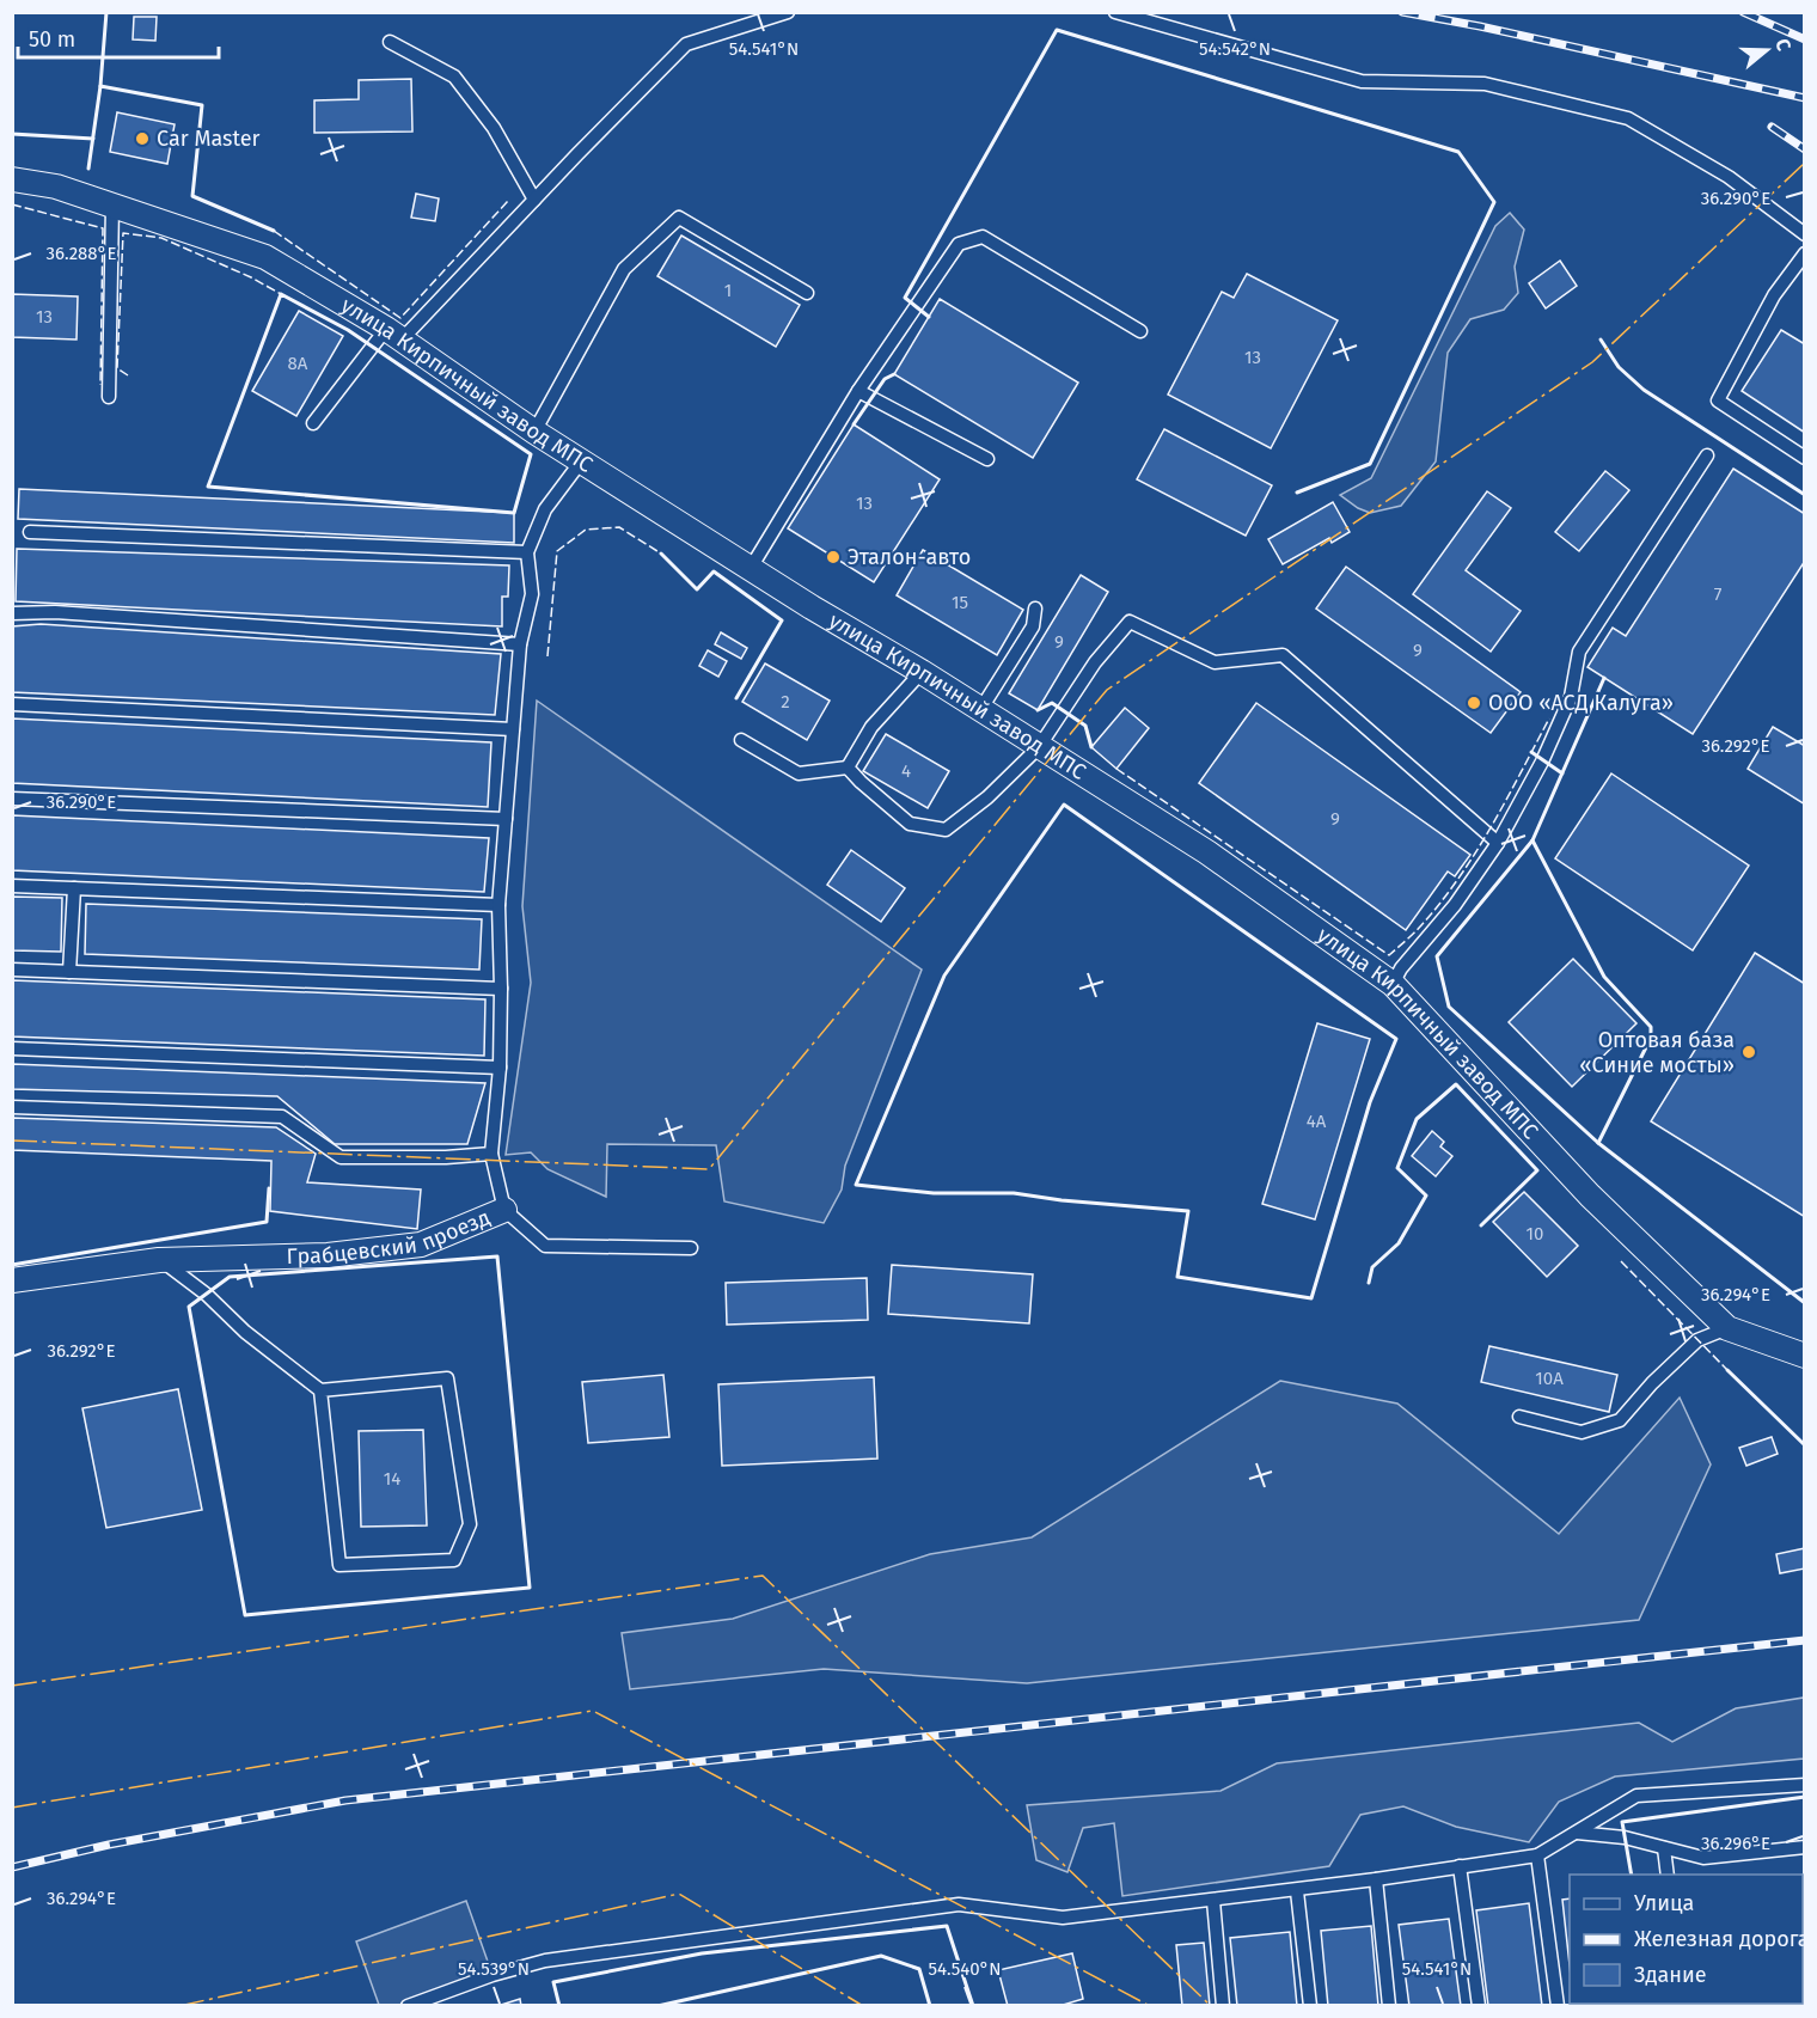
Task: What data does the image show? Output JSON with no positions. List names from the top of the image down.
{
  "streets": {
    "street": ["улица Кирпичный завод МПС", "Грабцевский проезд"]
  },
  "places": [
    "Car Master",
    "Эталон-авто",
    "ООО «АСД Калуга»",
    "Оптовая база «Синие мосты»"
  ],
  "house_numbers": [
    "1",
    "13",
    "13",
    "8А",
    "13",
    "7",
    "15",
    "9",
    "9",
    "2",
    "4",
    "9",
    "4А",
    "10",
    "10А",
    "14"
  ],
  "legend": ["Улица", "Железная дорога", "Здание"],
  "scale_bar": "50 m",
  "north": "right",
  "coordinates": [
    "54.541°N",
    "54.542°N",
    "36.290°E",
    "36.288°E",
    "36.292°E",
    "36.294°E",
    "36.296°E",
    "54.539°N",
    "54.540°N"
  ]
}
